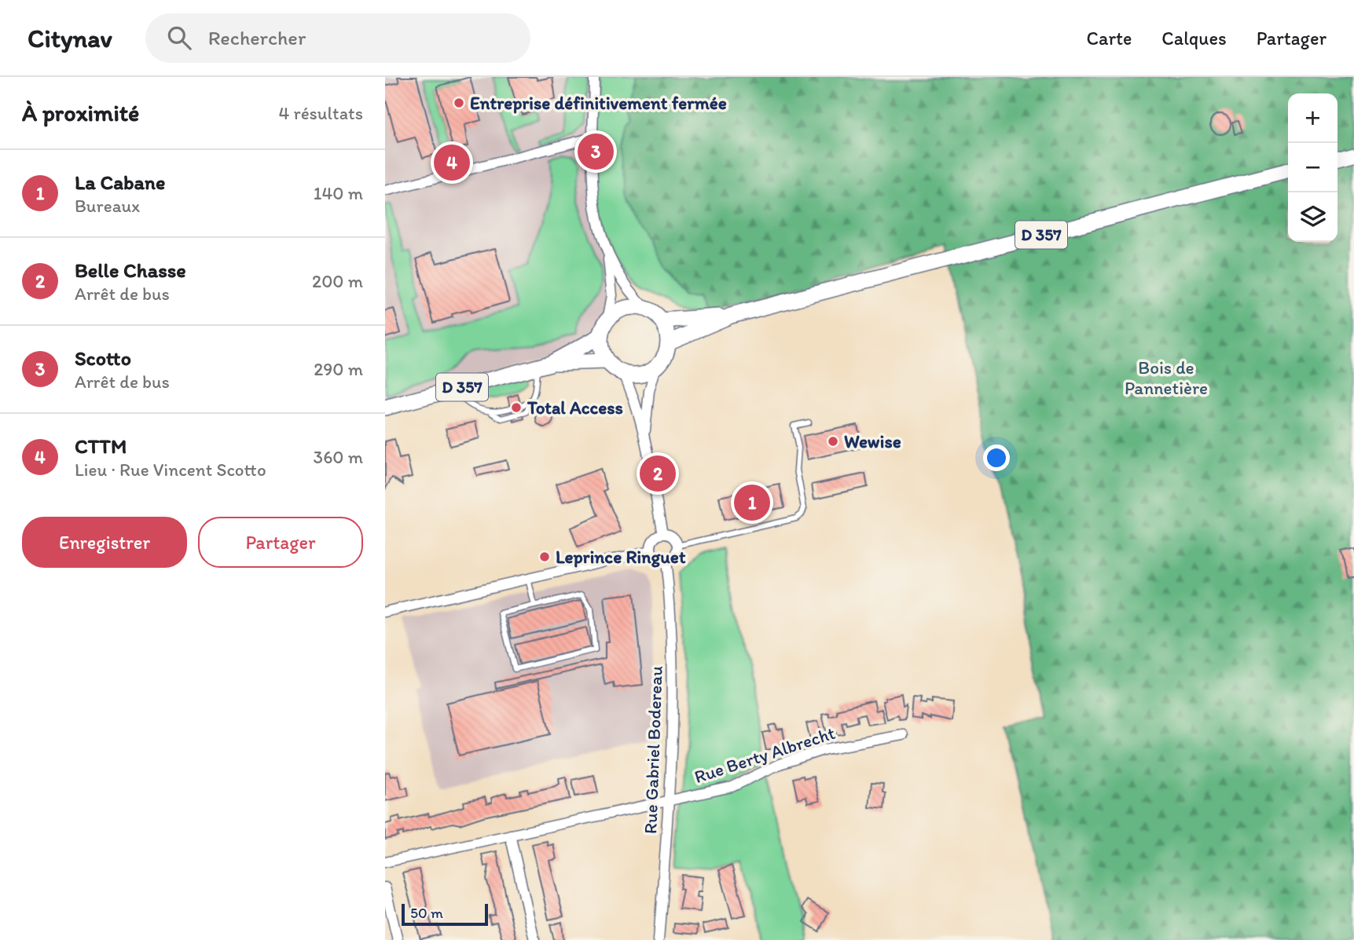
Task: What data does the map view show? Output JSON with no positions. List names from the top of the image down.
{
  "streets": {
    "main road": ["D 357"],
    "street": ["Rue Gabriel Bodereau", "Rue Berty Albrecht"]
  },
  "crossings": [
    ["Rue Gabriel Bodereau", "Rue Berty Albrecht"]
  ],
  "parks": ["Bois de Pannetière"],
  "places": [
    "Entreprise définitivement fermée",
    "Total Access",
    "Wewise",
    "Leprince Ringuet"
  ],
  "scale_bar": "50 m",
  "page": {
    "header": "Citynav",
    "search": "Rechercher",
    "nav": ["Carte", "Calques", "Partager"],
    "heading": ["À proximité", "4 résultats"],
    "map_buttons": ["+", "−"],
    "pins": [
      "3",
      "4",
      "2",
      "1"
    ],
    "list": [
      {
        "mark": "1",
        "name": "La Cabane",
        "note": "Bureaux",
        "value": "140 m"
      },
      {
        "mark": "2",
        "name": "Belle Chasse",
        "note": "Arrêt de bus",
        "value": "200 m"
      },
      {
        "mark": "3",
        "name": "Scotto",
        "note": "Arrêt de bus",
        "value": "290 m"
      },
      {
        "mark": "4",
        "name": "CTTM",
        "note": "Lieu · Rue Vincent Scotto",
        "value": "360 m"
      }
    ],
    "buttons": ["Enregistrer", "Partager"],
    "scale": "50 m"
  }
}
